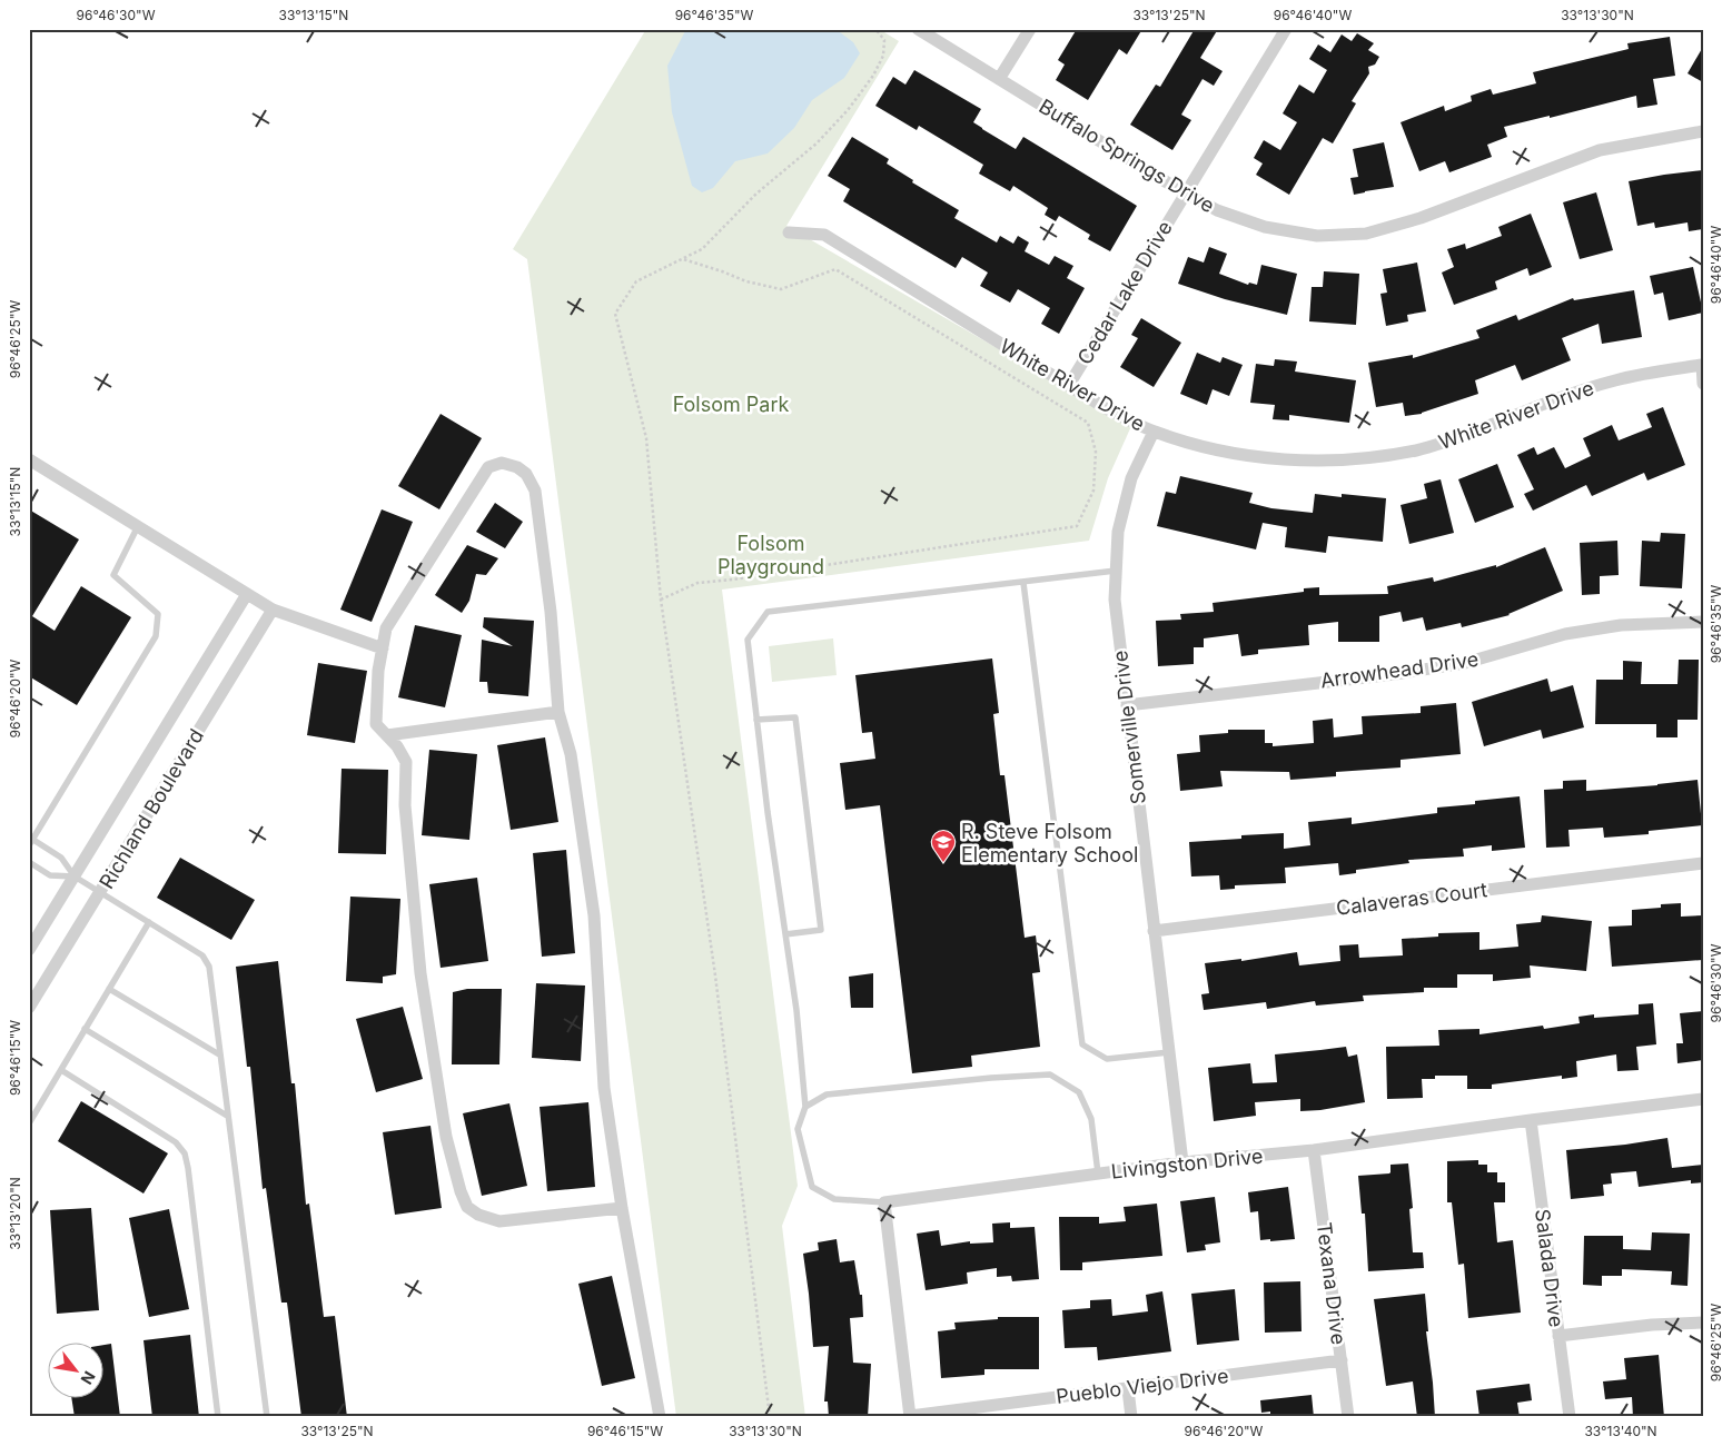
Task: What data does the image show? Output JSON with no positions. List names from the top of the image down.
{
  "streets": {
    "street": [
      "Buffalo Springs Drive",
      "Cedar Lake Drive",
      "White River Drive",
      "Arrowhead Drive",
      "Somerville Drive",
      "Richland Boulevard",
      "Calaveras Court",
      "Livingston Drive",
      "Salada Drive",
      "Texana Drive",
      "Pueblo Viejo Drive"
    ]
  },
  "crossings": [
    ["Buffalo Springs Drive", "Cedar Lake Drive"],
    ["Cedar Lake Drive", "White River Drive"],
    ["White River Drive", "Somerville Drive"],
    ["Arrowhead Drive", "Somerville Drive"],
    ["Somerville Drive", "Calaveras Court"],
    ["Somerville Drive", "Livingston Drive"],
    ["Livingston Drive", "Salada Drive"],
    ["Livingston Drive", "Texana Drive"],
    ["Texana Drive", "Pueblo Viejo Drive"]
  ],
  "parks": ["Folsom Park", "Folsom Playground"],
  "places": {
    "school or university": ["R. Steve Folsom Elementary School"]
  },
  "north": "bottom right",
  "coordinates": [
    "96°46'30\"W",
    "33°13'15\"N",
    "96°46'35\"W",
    "33°13'25\"N",
    "96°46'40\"W",
    "33°13'30\"N",
    "96°46'25\"W",
    "96°46'20\"W",
    "96°46'15\"W",
    "33°13'20\"N",
    "33°13'40\"N"
  ]
}
